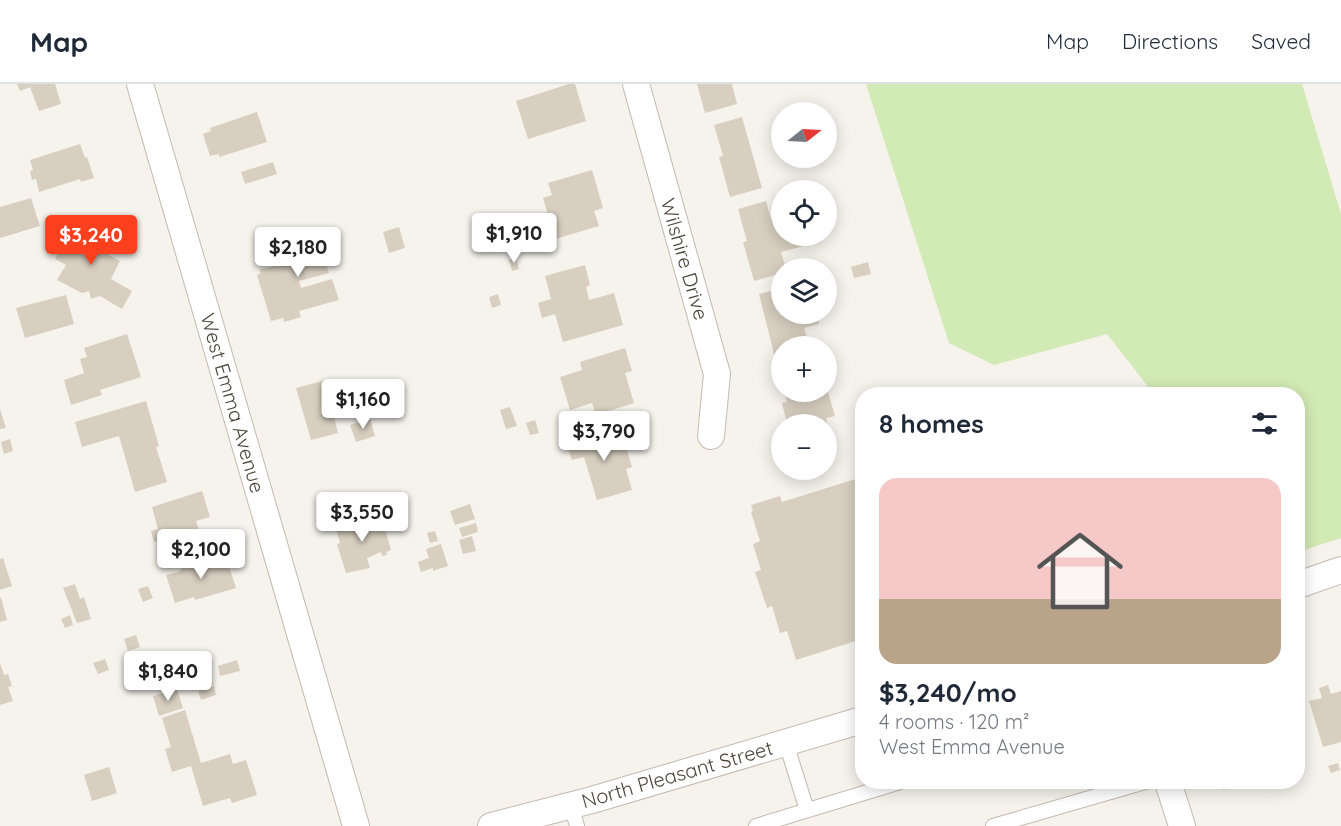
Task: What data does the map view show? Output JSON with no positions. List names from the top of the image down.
{
  "streets": {
    "street": ["Wilshire Drive", "West Emma Avenue", "North Pleasant Street"]
  },
  "north": "right",
  "page": {
    "header": "Map",
    "nav": ["Map", "Directions", "Saved"],
    "map_buttons": ["+", "−"],
    "price": [
      "$1,910",
      "$3,240",
      "$2,180",
      "$1,160",
      "$3,790",
      "$3,550",
      "$2,100",
      "$1,840"
    ],
    "heading": "8 homes",
    "list": [
      {
        "name": "$3,240/mo",
        "note": "4 rooms · 120 m² · West Emma Avenue"
      }
    ]
  }
}
